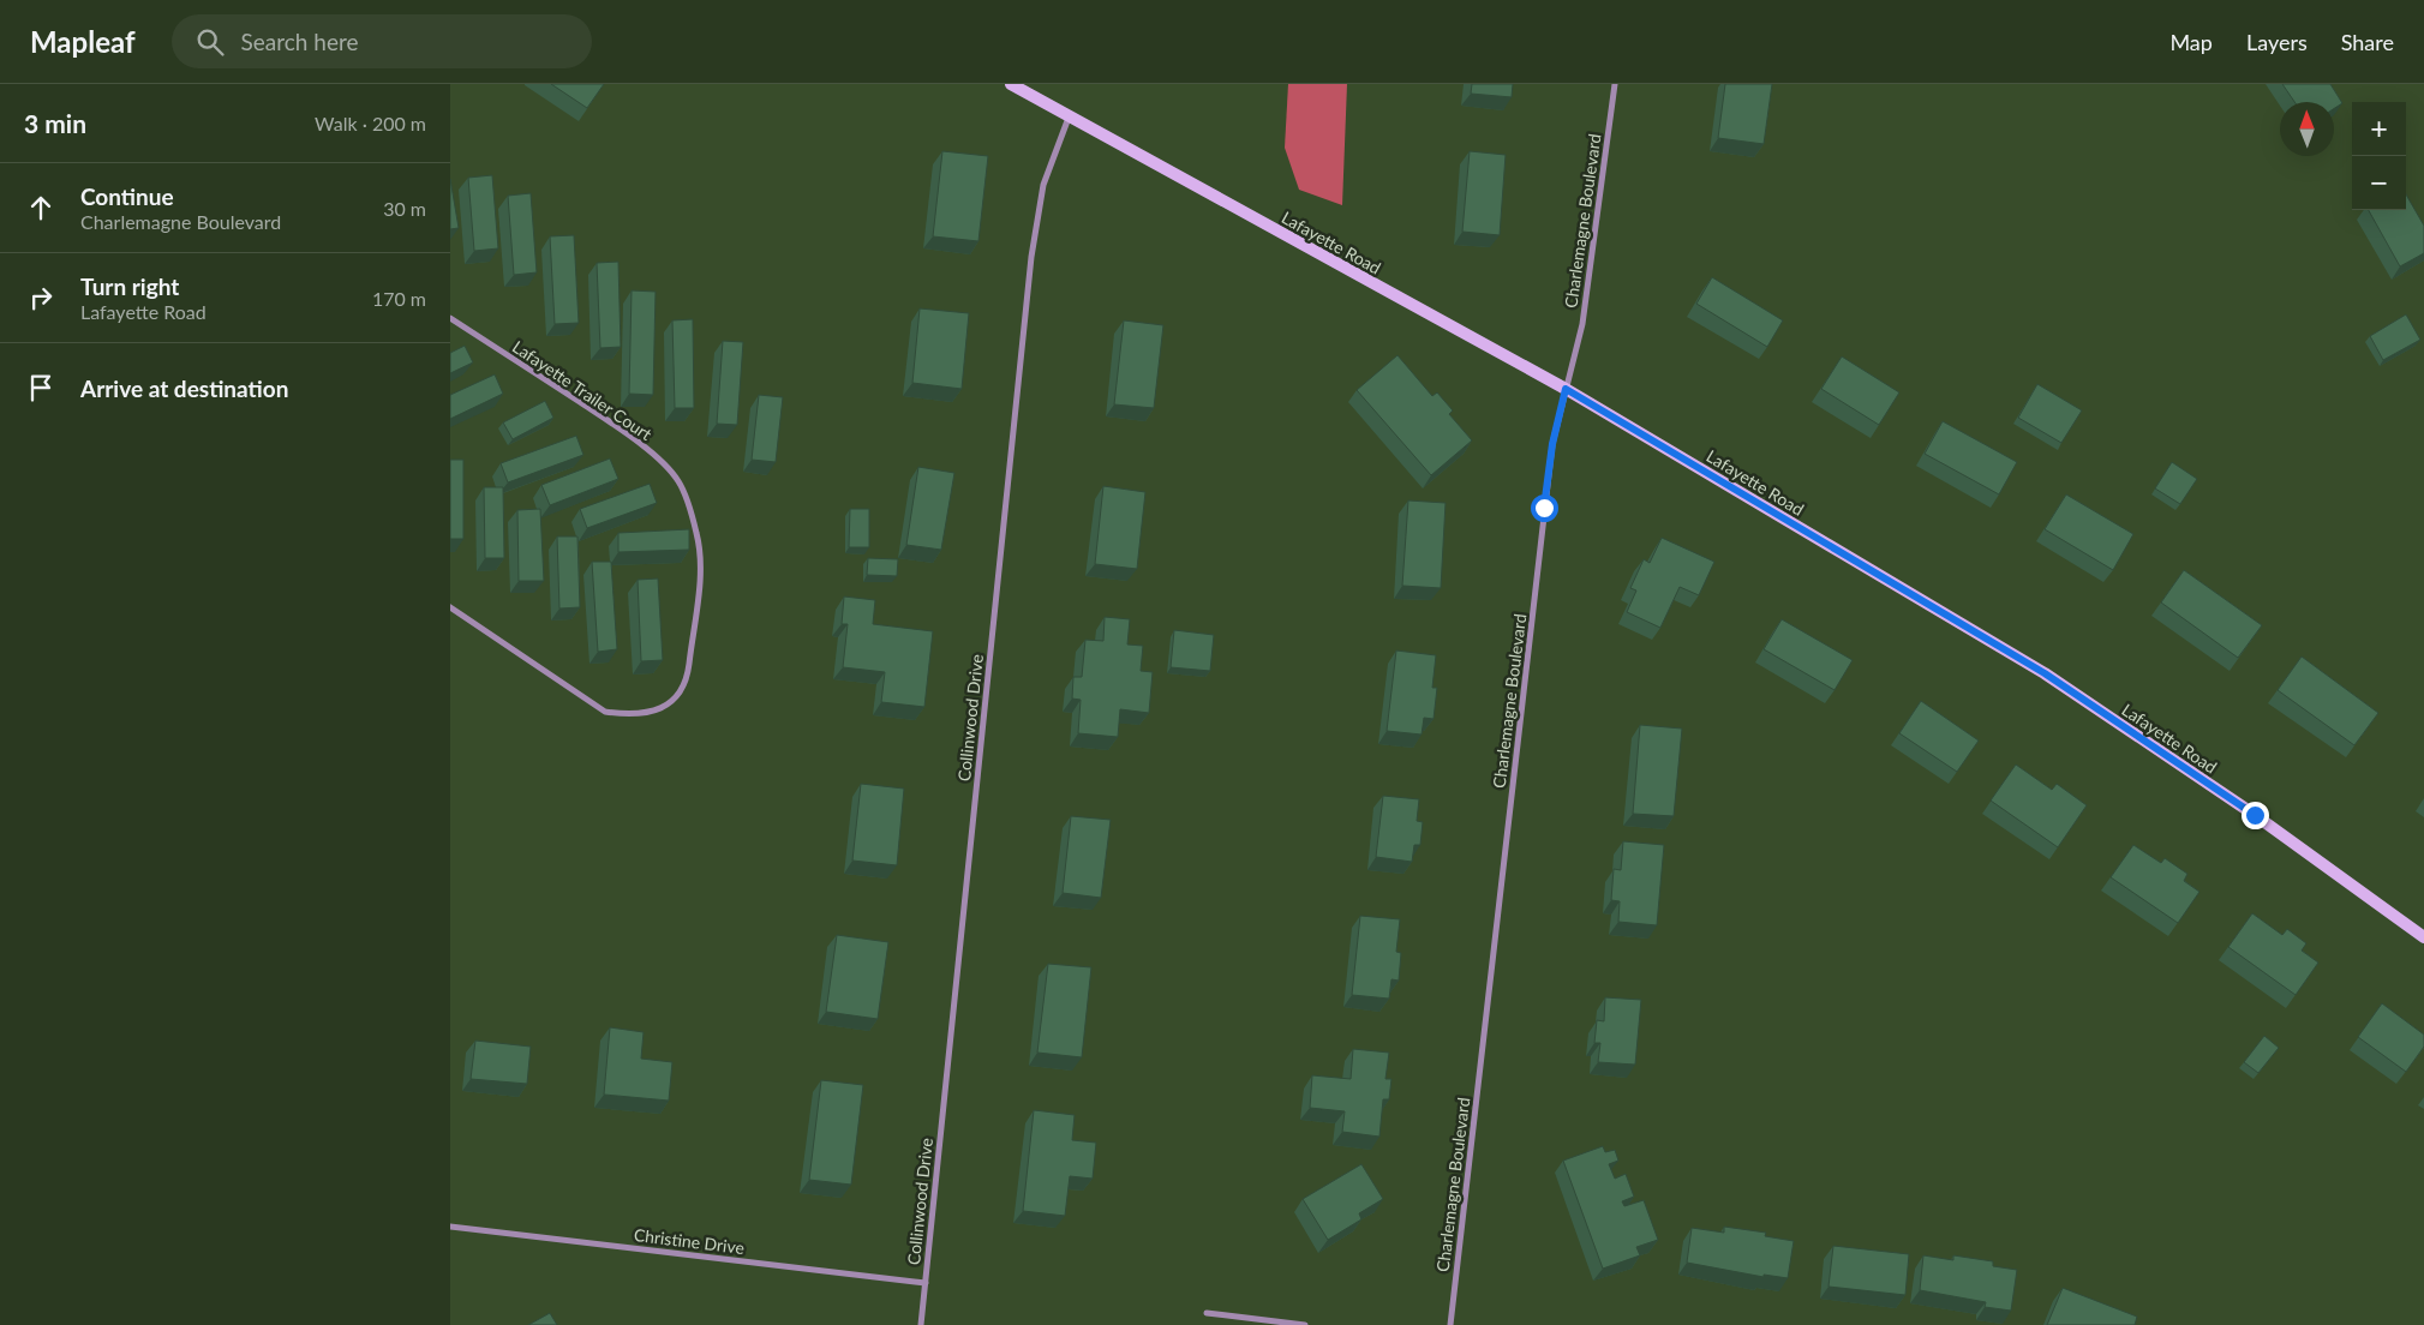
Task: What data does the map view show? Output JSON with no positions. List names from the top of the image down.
{
  "streets": {
    "main road": ["Lafayette Road"],
    "street": [
      "Charlemagne Boulevard",
      "Lafayette Trailer Court",
      "Collinwood Drive",
      "Christine Drive"
    ]
  },
  "crossings": [
    ["Charlemagne Boulevard", "Lafayette Road"],
    ["Lafayette Road", "Collinwood Drive"],
    ["Collinwood Drive", "Christine Drive"]
  ],
  "north": "top",
  "page": {
    "header": "Mapleaf",
    "search": "Search here",
    "nav": ["Map", "Layers", "Share"],
    "heading": ["3 min", "Walk · 200 m"],
    "map_buttons": ["+", "−"],
    "list": [
      ["Continue", "Charlemagne Boulevard", "30 m"],
      ["Turn right", "Lafayette Road", "170 m"],
      "Arrive at destination"
    ]
  }
}
